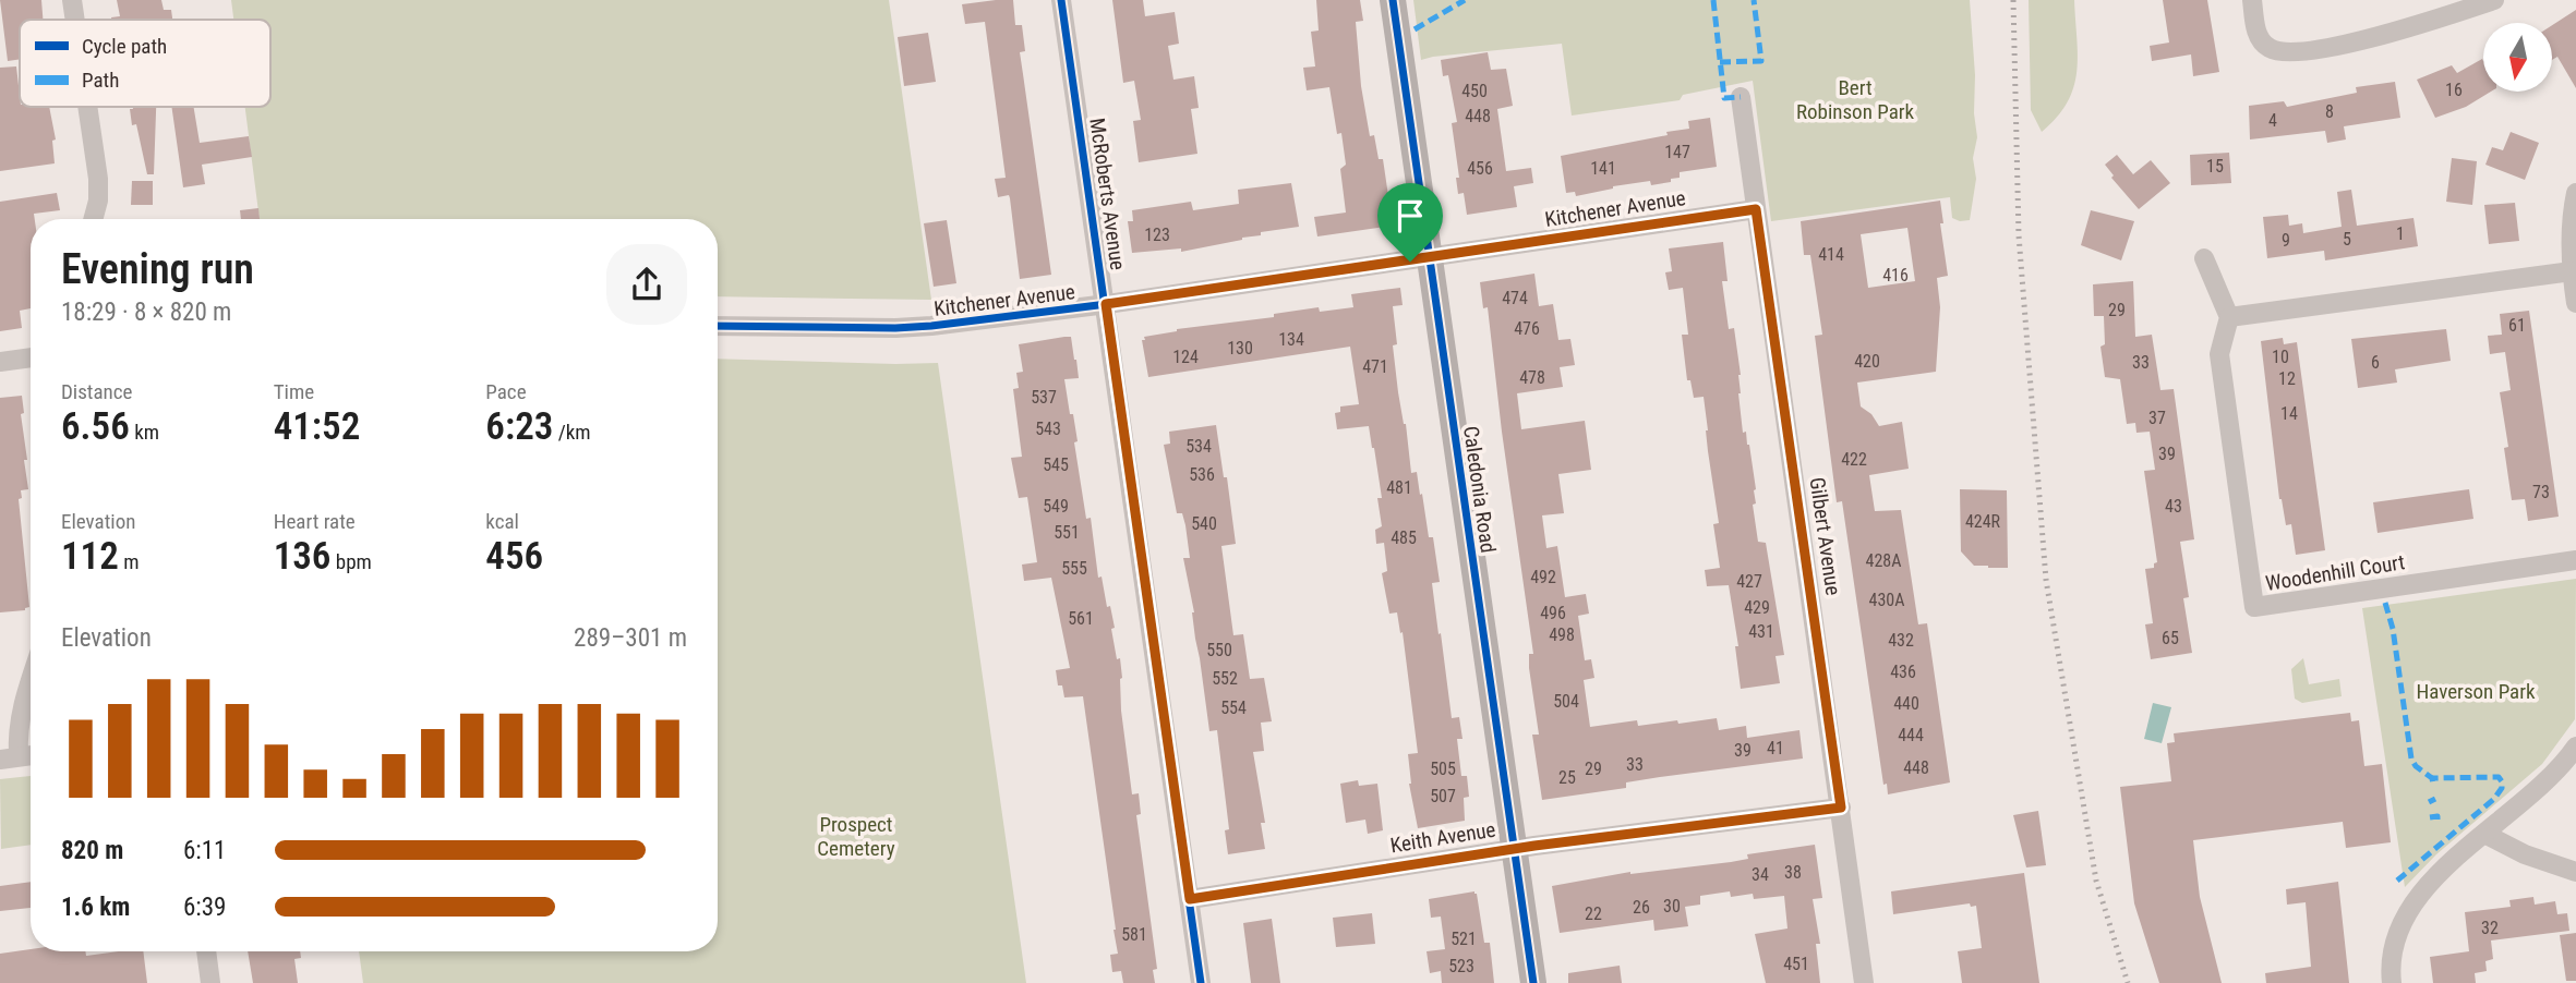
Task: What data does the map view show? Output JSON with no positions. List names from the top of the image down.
{
  "streets": {
    "street": [
      "McRoberts Avenue",
      "Kitchener Avenue",
      "Caledonia Road",
      "Gilbert Avenue",
      "Woodenhill Court",
      "Keith Avenue"
    ]
  },
  "crossings": [
    ["McRoberts Avenue", "Kitchener Avenue"],
    ["McRoberts Avenue", "Keith Avenue"],
    ["Kitchener Avenue", "Caledonia Road"],
    ["Kitchener Avenue", "Gilbert Avenue"],
    ["Caledonia Road", "Keith Avenue"],
    ["Gilbert Avenue", "Keith Avenue"]
  ],
  "parks": ["Bert Robinson Park", "Haverson Park", "Prospect Cemetery"],
  "house_numbers": [
    "16",
    "450",
    "8",
    "448",
    "4",
    "147",
    "15",
    "456",
    "141",
    "1",
    "123",
    "5",
    "9",
    "414",
    "416",
    "474",
    "29",
    "61",
    "476",
    "134",
    "130",
    "124",
    "10",
    "420",
    "33",
    "6",
    "471",
    "478",
    "12",
    "537",
    "14",
    "37",
    "543",
    "534",
    "39",
    "422",
    "545",
    "536",
    "481",
    "73",
    "549",
    "43",
    "424R",
    "540",
    "551",
    "485",
    "428A",
    "555",
    "492",
    "427",
    "430A",
    "429",
    "496",
    "561",
    "431",
    "498",
    "65",
    "432",
    "550",
    "436",
    "552",
    "504",
    "440",
    "554",
    "444",
    "41",
    "39",
    "33",
    "448",
    "505",
    "29",
    "25",
    "507",
    "38",
    "34",
    "30",
    "26",
    "22",
    "32",
    "581",
    "521",
    "451",
    "523"
  ],
  "legend": ["Cycle path", "Path"],
  "north": "bottom",
  "page": {
    "heading": ["Evening run", "18:29 · 8 × 820 m"],
    "stats": [
      ["Distance", "6.56 km"],
      ["Time", "41:52"],
      ["Pace", "6:23 /km"],
      ["Elevation", "112 m"],
      ["Heart rate", "136 bpm"],
      ["kcal", "456"]
    ],
    "chart": ["Elevation", "289–301 m"],
    "list": [
      {
        "name": "820 m",
        "note": "6:11"
      },
      {
        "name": "1.6 km",
        "note": "6:39"
      }
    ]
  }
}
